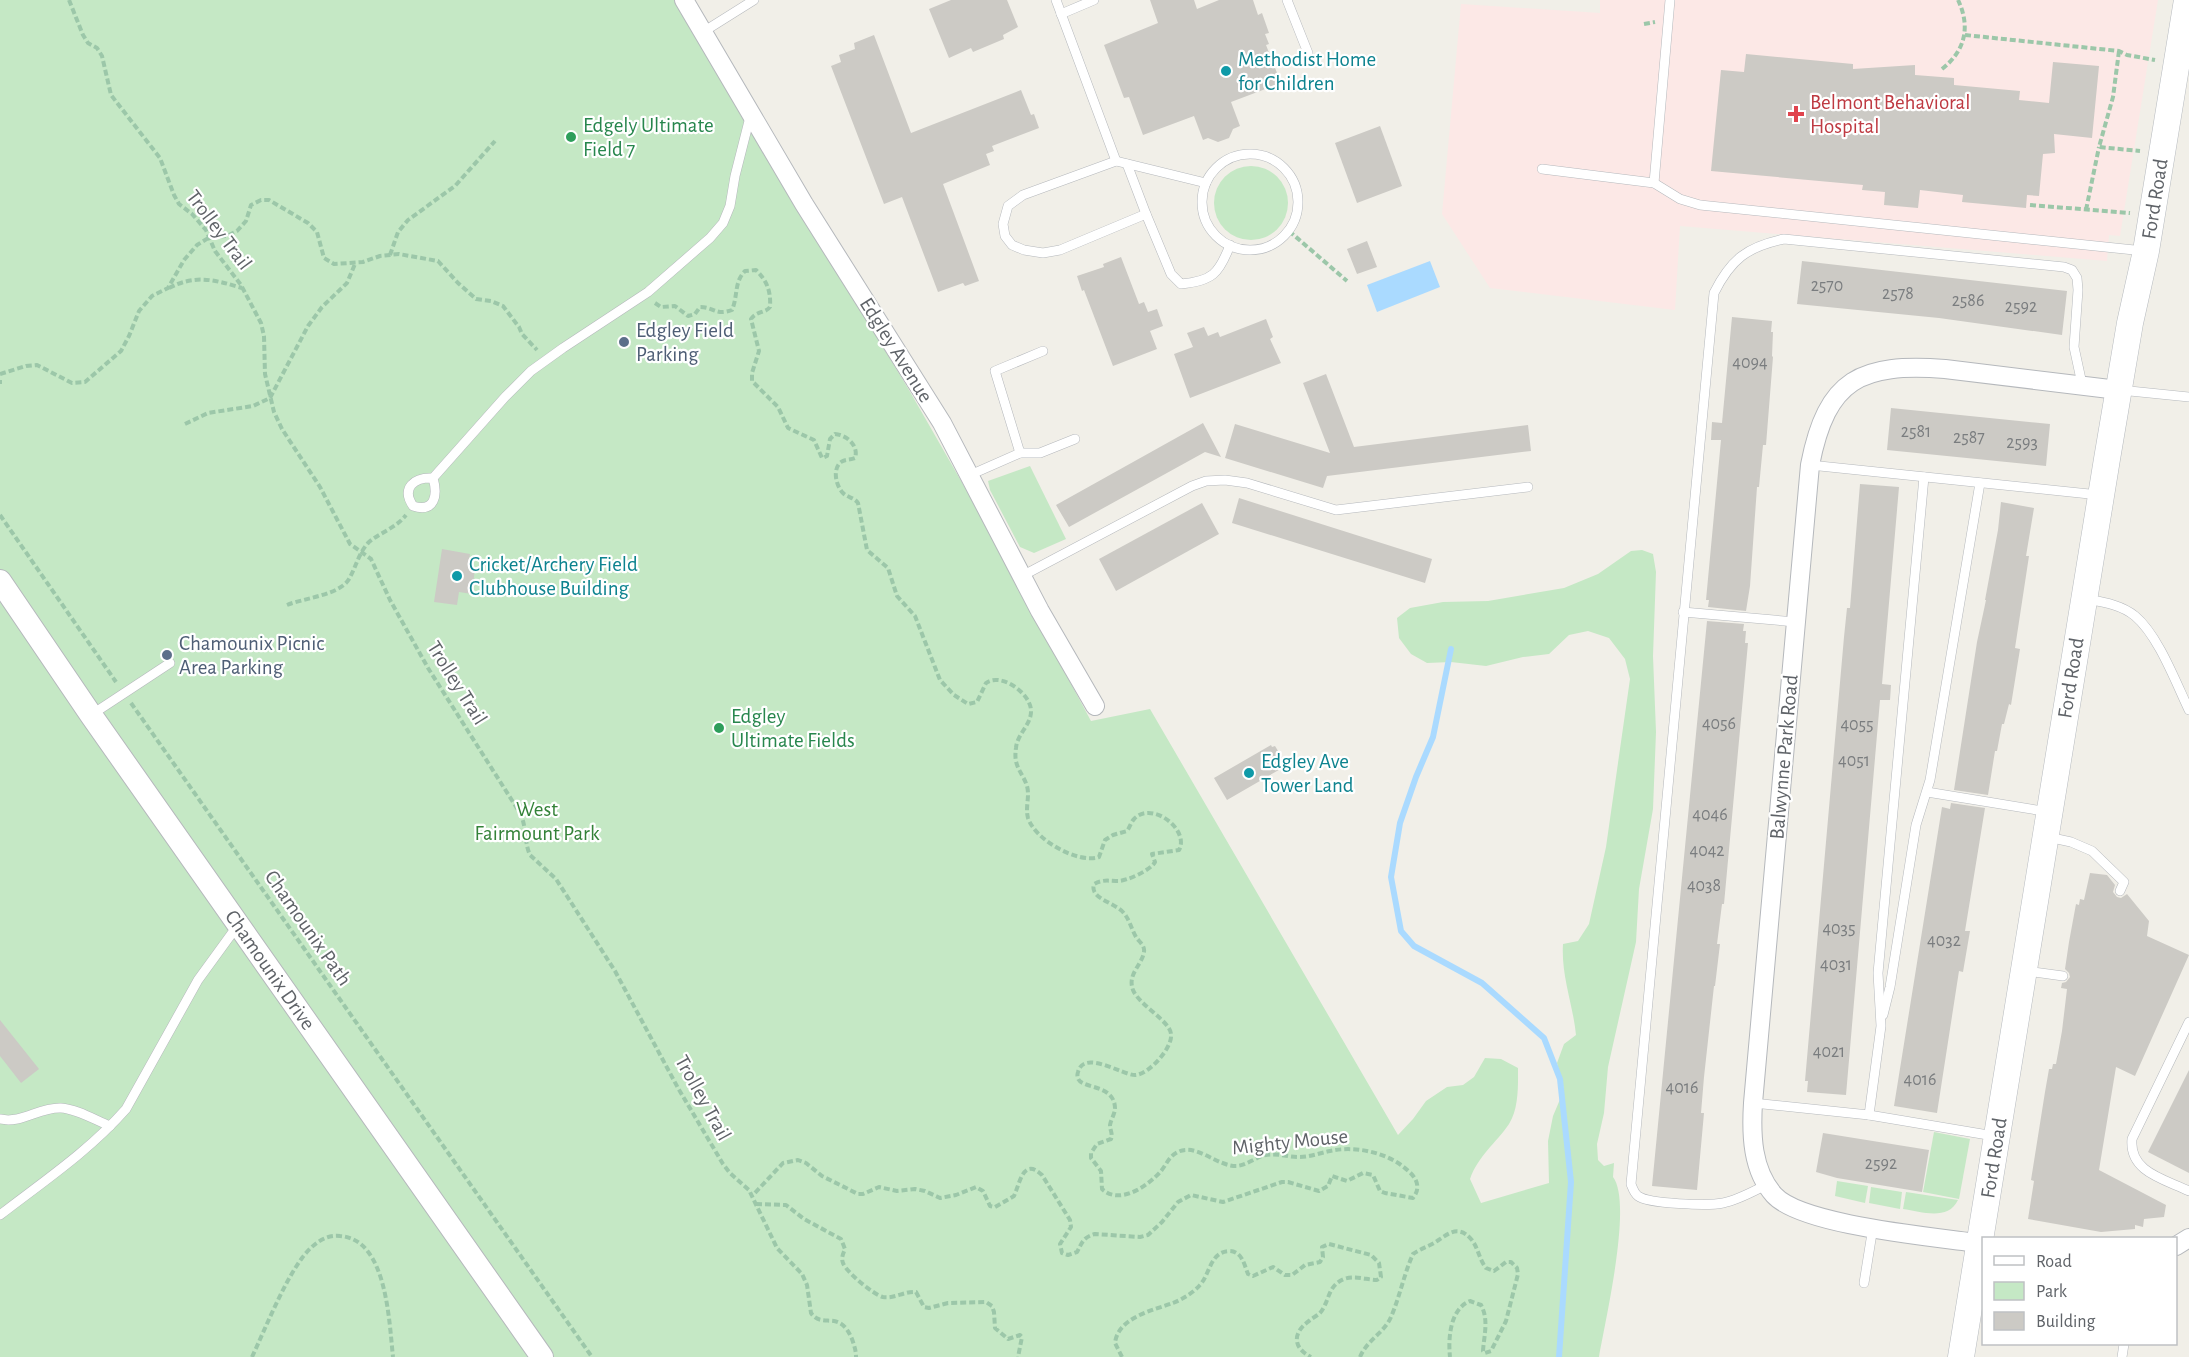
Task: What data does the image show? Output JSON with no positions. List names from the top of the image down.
{
  "streets": {
    "main road": ["Ford Road"],
    "street": ["Edgley Avenue", "Balwynne Park Road", "Chamounix Drive"],
    "path": ["Trolley Trail", "Chamounix Path", "Mighty Mouse"]
  },
  "crossings": [
    ["Ford Road", "Balwynne Park Road"],
    ["Trolley Trail", "Mighty Mouse"]
  ],
  "parks": ["West Fairmount Park"],
  "places": {
    "other": [
      "Methodist Home for Children",
      "Edgely Ultimate Field 7",
      "Edgley Field Parking",
      "Cricket/Archery Field Clubhouse Building",
      "Chamounix Picnic Area Parking",
      "Edgley Ultimate Fields",
      "Edgley Ave Tower Land"
    ],
    "health": ["Belmont Behavioral Hospital"]
  },
  "house_numbers": [
    "2570",
    "2578",
    "2586",
    "2592",
    "4094",
    "2581",
    "2587",
    "2593",
    "4056",
    "4055",
    "4051",
    "4046",
    "4042",
    "4038",
    "4035",
    "4032",
    "4031",
    "4021",
    "4016",
    "4016",
    "2592"
  ],
  "legend": ["Road", "Park", "Building"]
}
